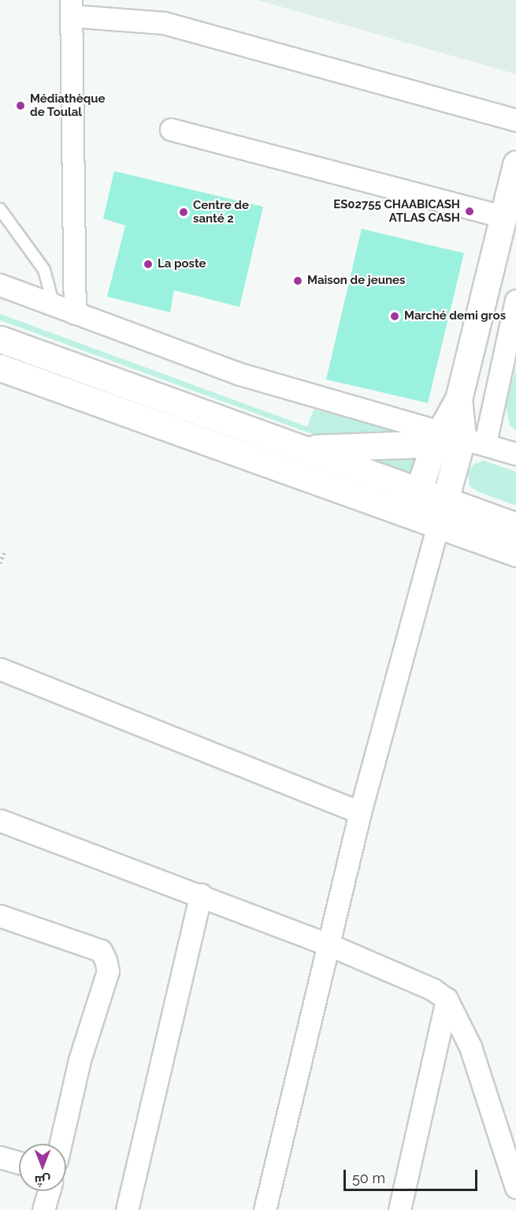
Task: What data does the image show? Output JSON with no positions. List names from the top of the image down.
{
  "places": [
    "Médiathèque de Toulal",
    "ES02755 CHAABICASH ATLAS CASH",
    "Centre de santé 2",
    "La poste",
    "Maison de jeunes",
    "Marché demi gros"
  ],
  "scale_bar": "50 m",
  "north": "bottom"
}
